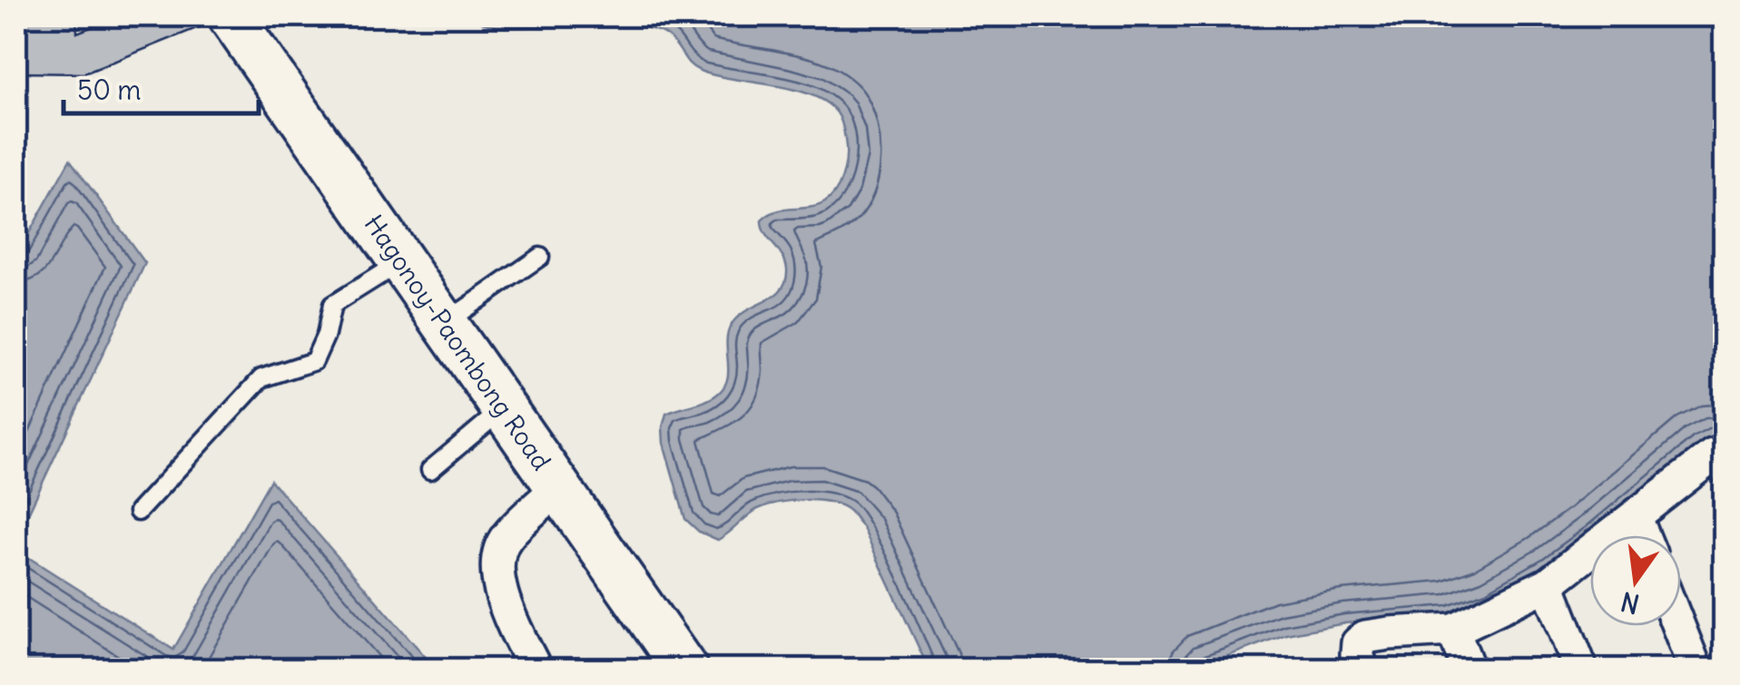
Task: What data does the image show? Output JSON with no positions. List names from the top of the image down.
{
  "streets": {
    "main road": ["Hagonoy-Paombong Road"]
  },
  "scale_bar": "50 m",
  "north": "bottom"
}
